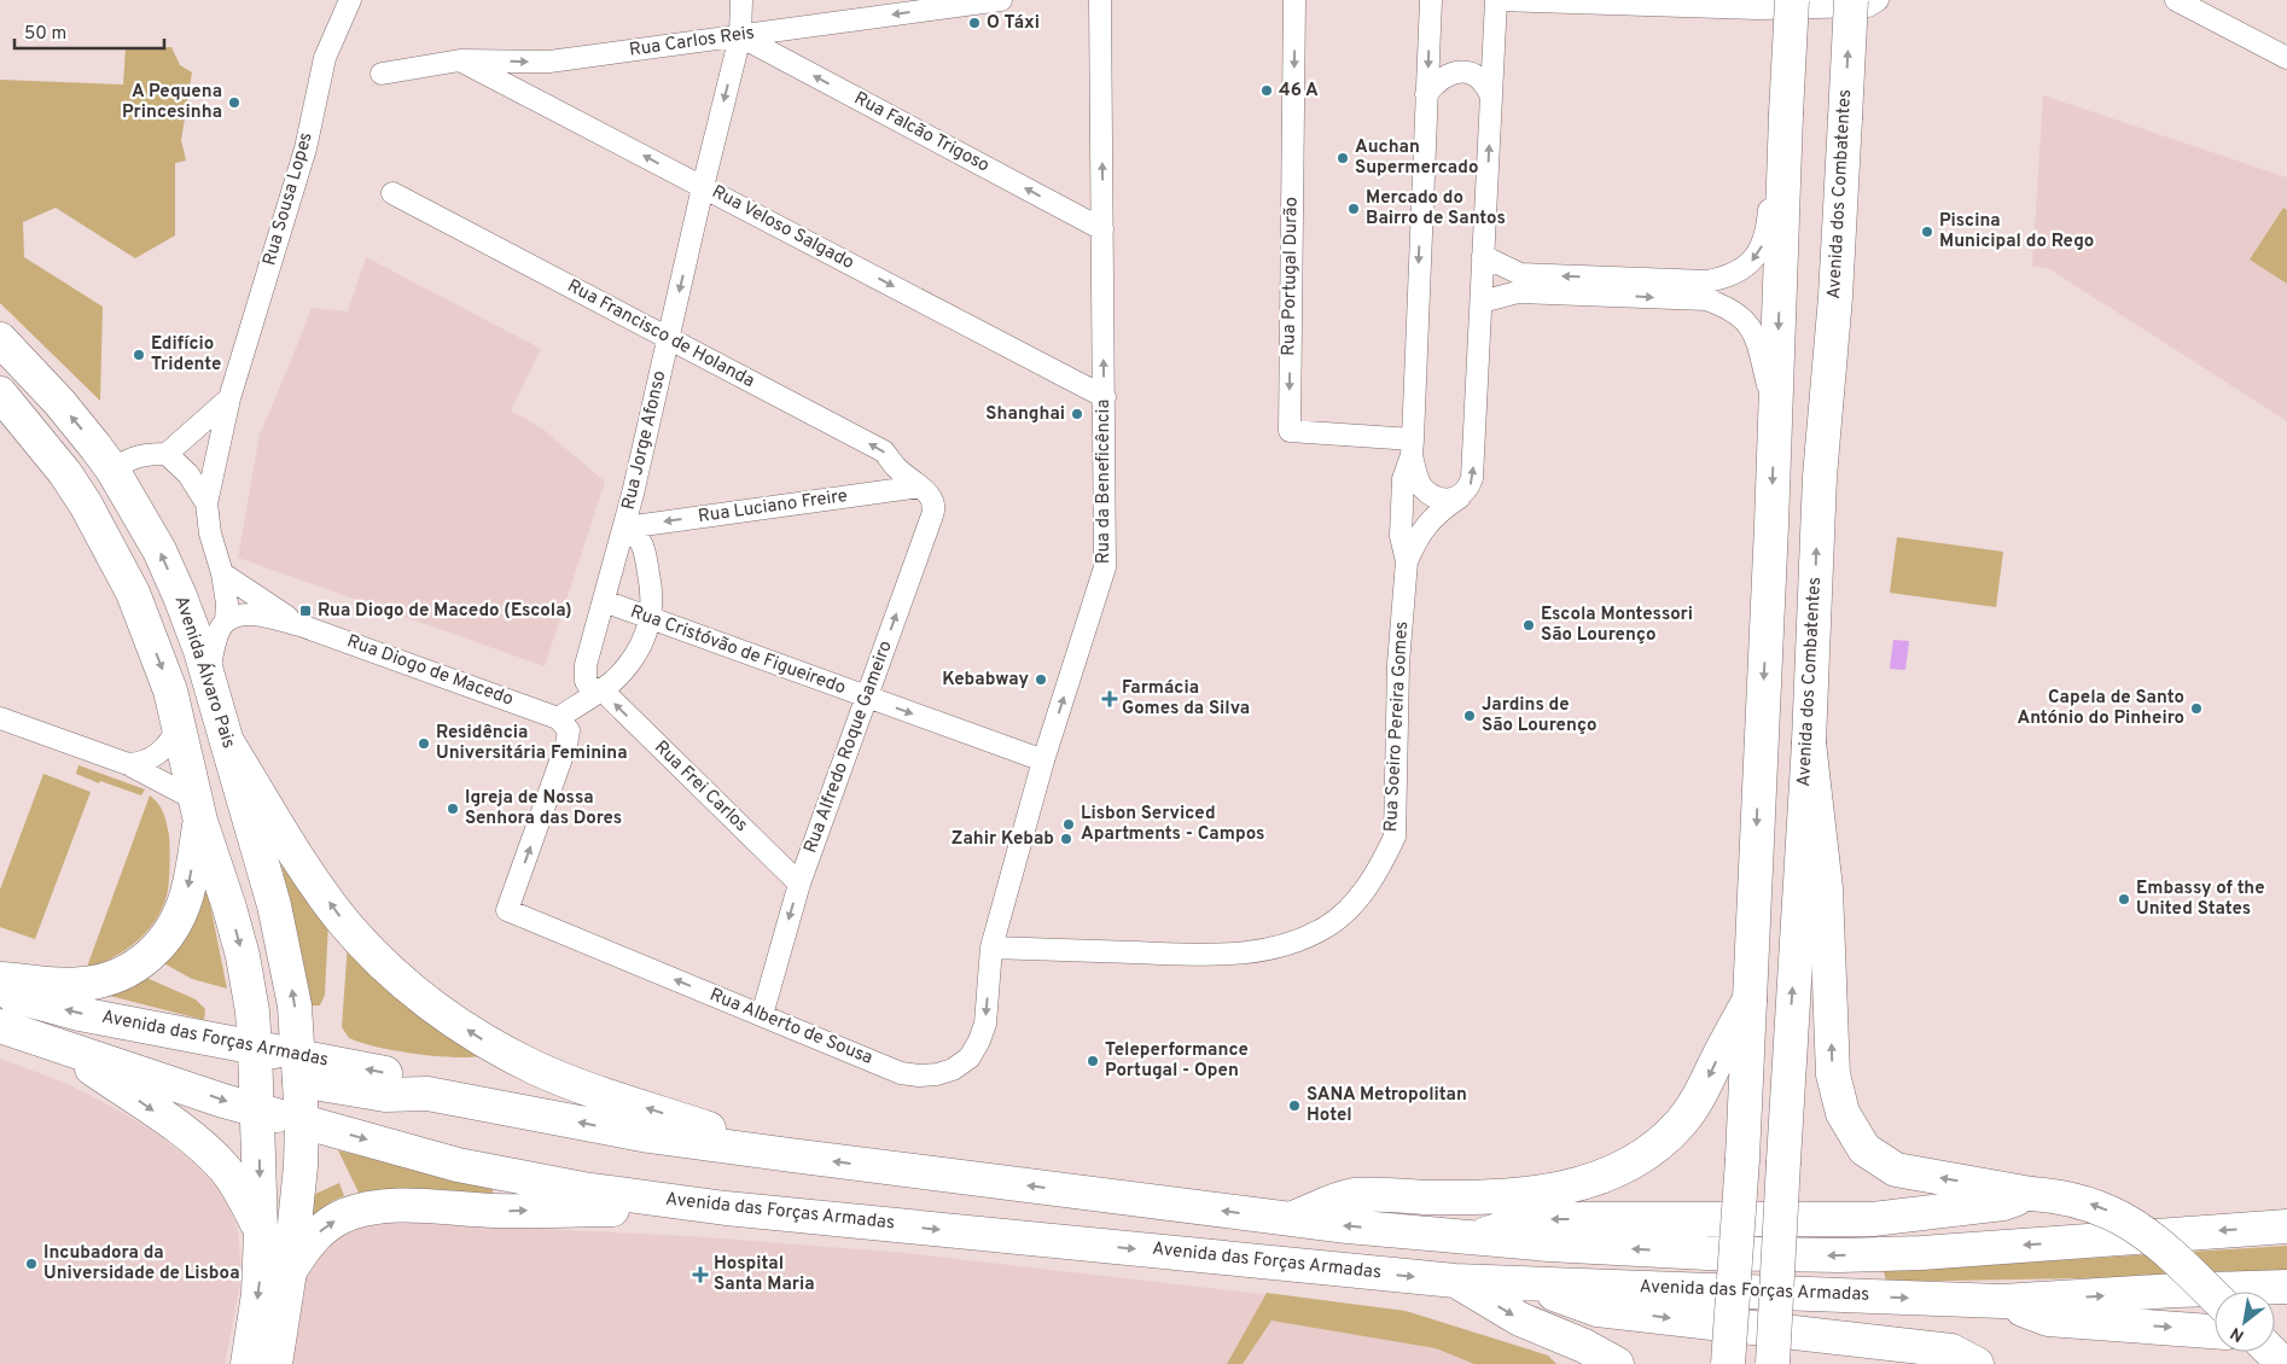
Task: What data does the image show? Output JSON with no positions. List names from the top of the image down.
{
  "streets": {
    "main road": ["Avenida dos Combatentes", "Avenida Álvaro Pais", "Avenida das Forças Armadas"],
    "street": [
      "Rua Carlos Reis",
      "Rua Falcão Trigoso",
      "Rua Sousa Lopes",
      "Rua Veloso Salgado",
      "Rua Portugal Durão",
      "Rua Francisco de Holanda",
      "Rua Jorge Afonso",
      "Rua da Beneficência",
      "Rua Luciano Freire",
      "Rua Cristóvão de Figueiredo",
      "Rua Diogo de Macedo",
      "Rua Soeiro Pereira Gomes",
      "Rua Alfredo Roque Gameiro",
      "Rua Frei Carlos",
      "Rua Alberto de Sousa"
    ]
  },
  "crossings": [
    ["Rua Carlos Reis", "Rua Falcão Trigoso"],
    ["Rua Carlos Reis", "Rua Veloso Salgado"],
    ["Rua Carlos Reis", "Rua Jorge Afonso"],
    ["Rua Falcão Trigoso", "Rua Jorge Afonso"],
    ["Rua Falcão Trigoso", "Rua da Beneficência"],
    ["Rua Sousa Lopes", "Rua Diogo de Macedo"],
    ["Rua Veloso Salgado", "Rua Jorge Afonso"],
    ["Rua Veloso Salgado", "Rua da Beneficência"],
    ["Rua Portugal Durão", "Rua Soeiro Pereira Gomes"],
    ["Rua Francisco de Holanda", "Rua Jorge Afonso"],
    ["Rua Francisco de Holanda", "Rua Luciano Freire"],
    ["Rua Francisco de Holanda", "Rua Alfredo Roque Gameiro"],
    ["Rua Jorge Afonso", "Rua Luciano Freire"],
    ["Rua Jorge Afonso", "Rua Cristóvão de Figueiredo"],
    ["Rua Jorge Afonso", "Rua Frei Carlos"],
    ["Rua da Beneficência", "Rua Cristóvão de Figueiredo"],
    ["Rua da Beneficência", "Rua Soeiro Pereira Gomes"],
    ["Rua da Beneficência", "Rua Alberto de Sousa"],
    ["Rua Luciano Freire", "Rua Alfredo Roque Gameiro"],
    ["Rua Cristóvão de Figueiredo", "Rua Alfredo Roque Gameiro"],
    ["Rua Cristóvão de Figueiredo", "Rua Frei Carlos"],
    ["Rua Diogo de Macedo", "Rua Alberto de Sousa"],
    ["Avenida Álvaro Pais", "Avenida das Forças Armadas"],
    ["Rua Soeiro Pereira Gomes", "Rua Alberto de Sousa"],
    ["Rua Alfredo Roque Gameiro", "Rua Frei Carlos"],
    ["Rua Alfredo Roque Gameiro", "Rua Alberto de Sousa"]
  ],
  "one_way": [
    "Rua Falcão Trigoso",
    "Rua Portugal Durão",
    "Rua Francisco de Holanda",
    "Rua Jorge Afonso",
    "Rua da Beneficência",
    "Rua Luciano Freire",
    "Rua Cristóvão de Figueiredo",
    "Rua Frei Carlos"
  ],
  "places": {
    "other": [
      "O Táxi",
      "46 A",
      "A Pequena Princesinha",
      "Auchan Supermercado",
      "Mercado do Bairro de Santos",
      "Piscina Municipal do Rego",
      "Edifício Tridente",
      "Shanghai",
      "Escola Montessori São Lourenço",
      "Kebabway",
      "Capela de Santo António do Pinheiro",
      "Jardins de São Lourenço",
      "Residência Universitária Feminina",
      "Igreja de Nossa Senhora das Dores",
      "Lisbon Serviced Apartments - Campos",
      "Zahir Kebab",
      "Embassy of the United States",
      "Teleperformance Portugal - Open",
      "SANA Metropolitan Hotel",
      "Incubadora da Universidade de Lisboa"
    ],
    "transit": ["Rua Diogo de Macedo (Escola)"],
    "health": ["Farmácia Gomes da Silva", "Hospital Santa Maria"]
  },
  "scale_bar": "50 m",
  "north": "bottom left"
}
